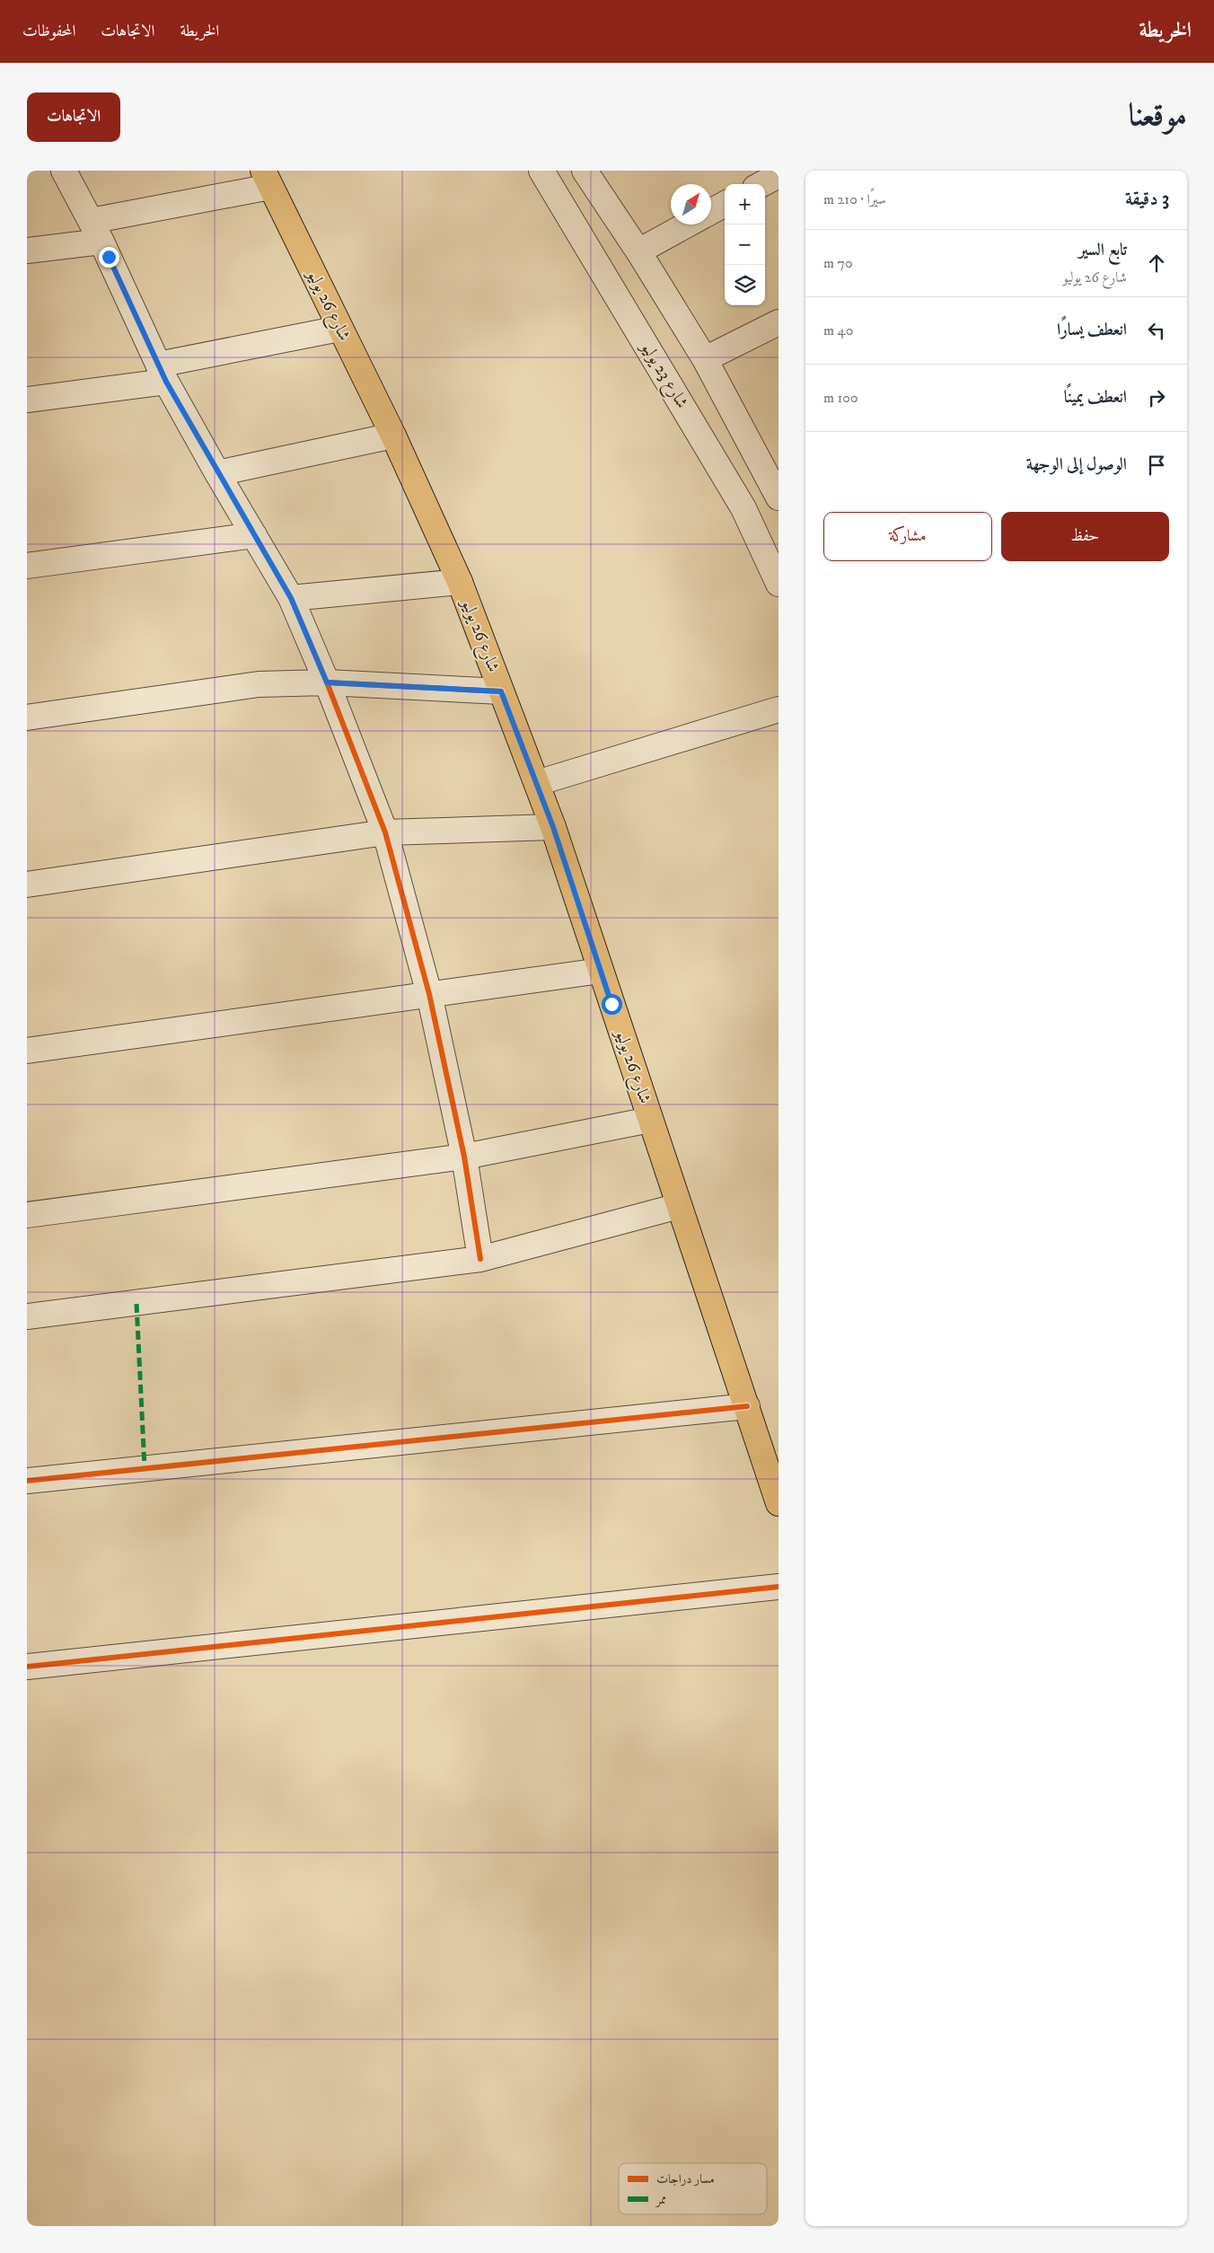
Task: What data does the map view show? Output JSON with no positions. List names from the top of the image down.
{
  "streets": {
    "main road": ["شارع 26 يوليو"],
    "street": ["شارع 23 يوليو"]
  },
  "legend": ["مسار دراجات", "ممر"],
  "north": "top right",
  "page": {
    "header": "الخريطة",
    "nav": ["الخريطة", "الاتجاهات", "المحفوظات"],
    "title": "موقعنا",
    "buttons": [
      "الاتجاهات",
      ["حفظ", "مشاركة"]
    ],
    "heading": ["3 دقيقة", "سيرًا · 210 m"],
    "map_buttons": ["+", "−"],
    "list": [
      ["تابع السير", "شارع 26 يوليو", "70 m"],
      ["انعطف يسارًا", "40 m"],
      ["انعطف يمينًا", "100 m"],
      "الوصول إلى الوجهة"
    ]
  }
}
